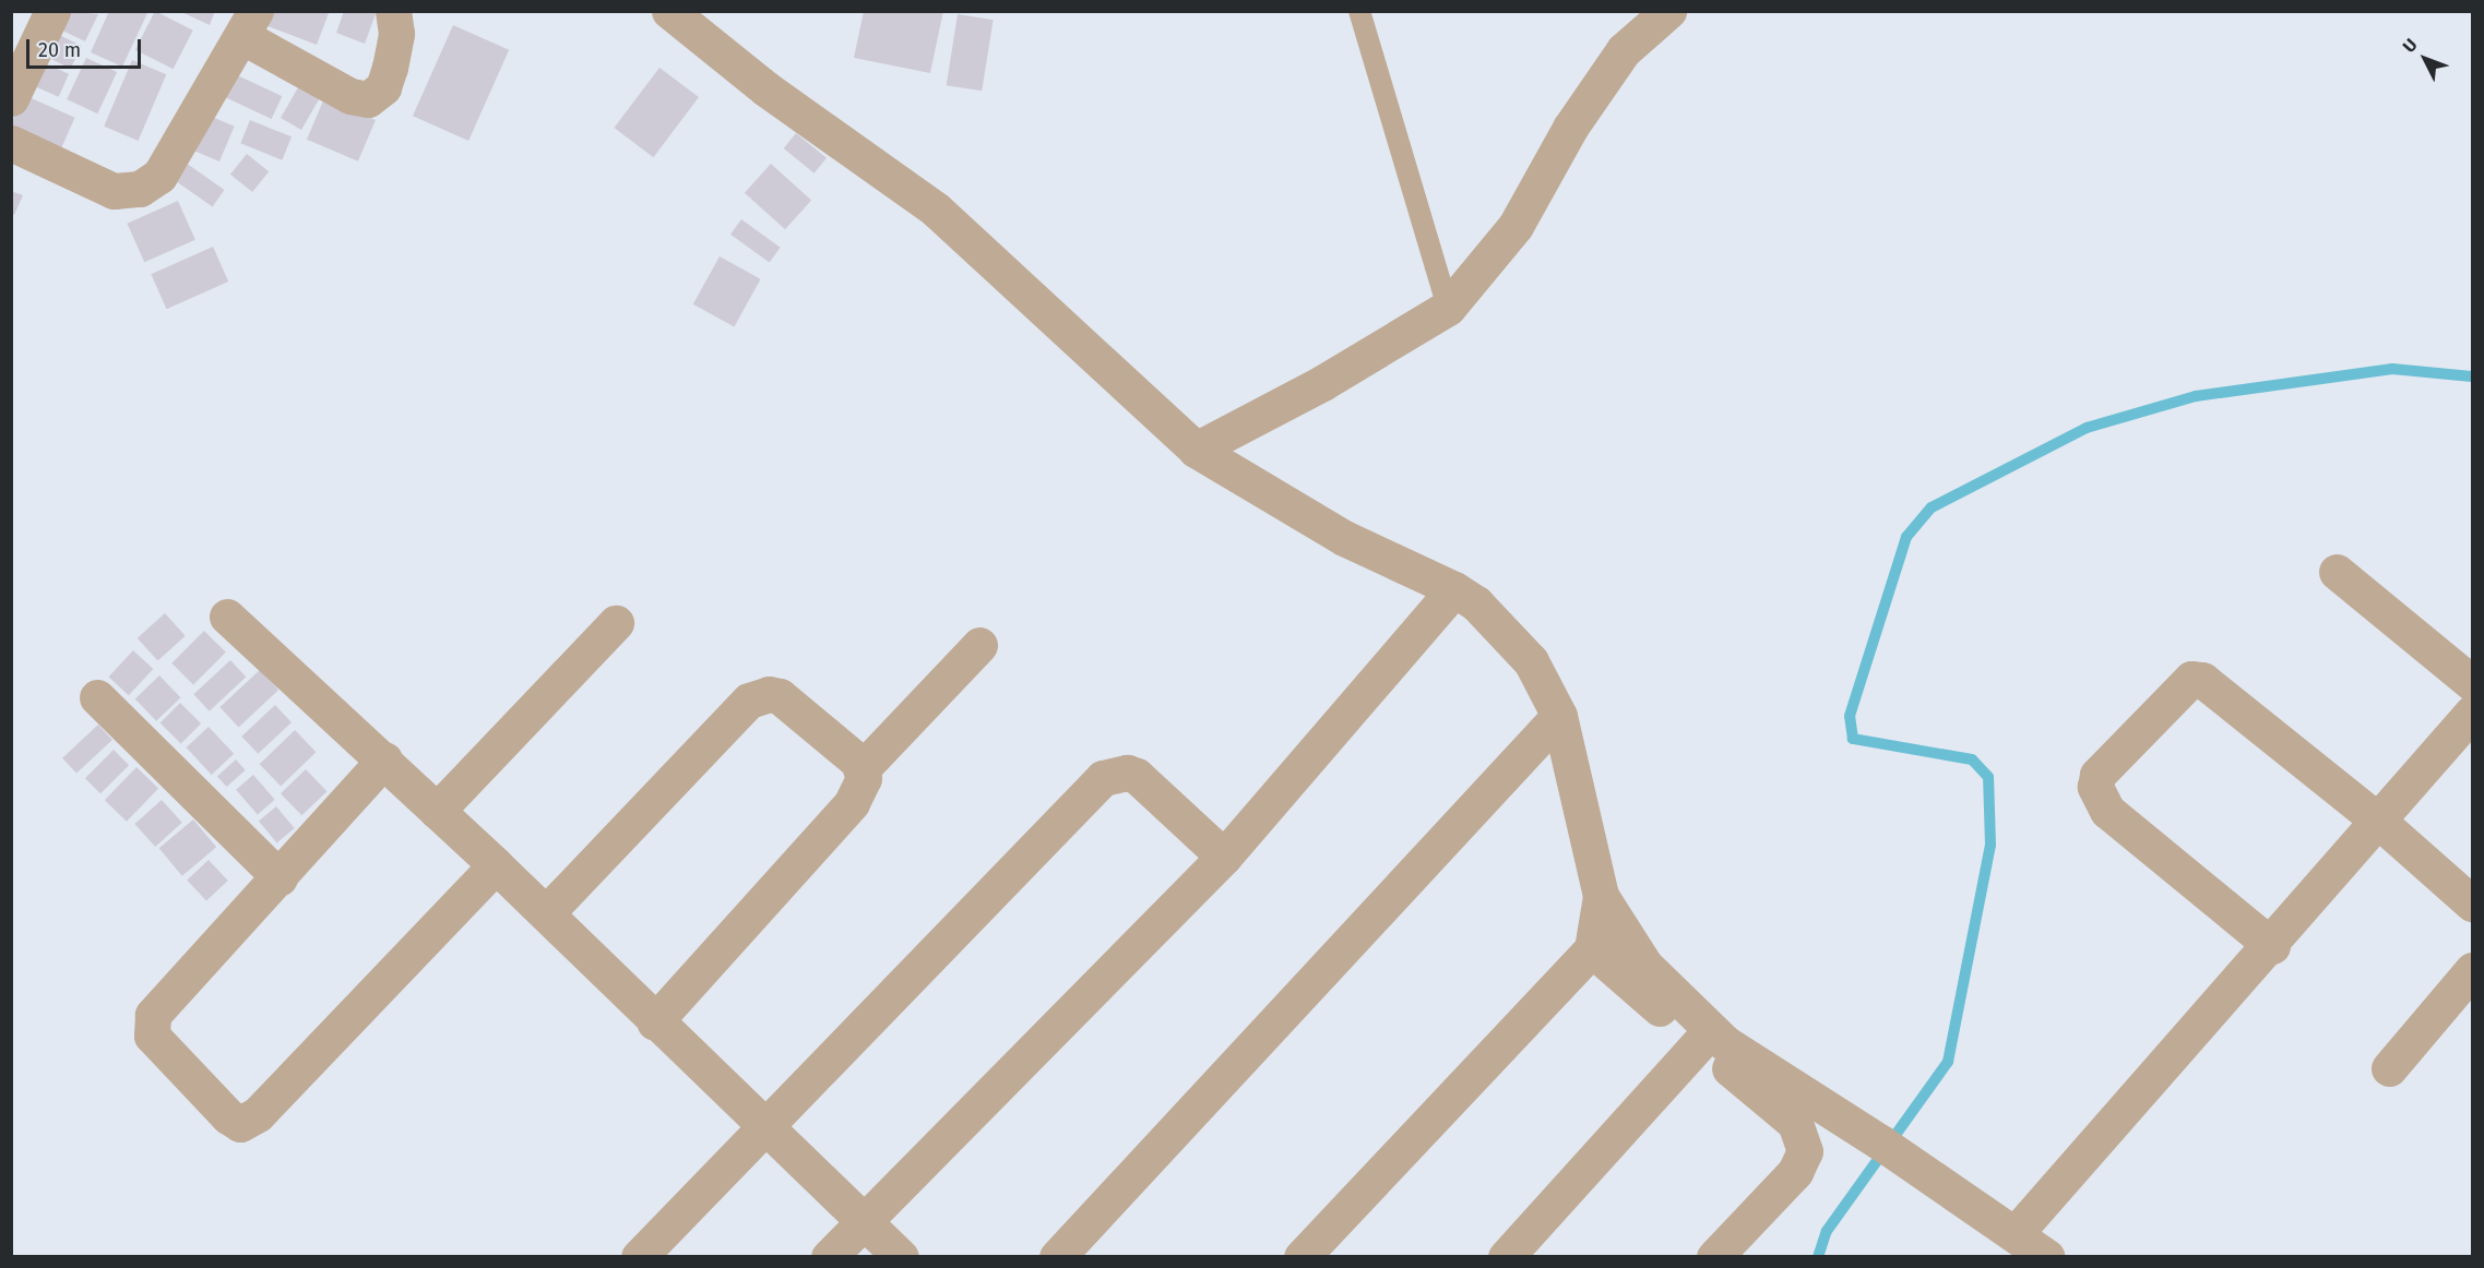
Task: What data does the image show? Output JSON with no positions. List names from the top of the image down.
{
  "scale_bar": "20 m",
  "north": "top left"
}
